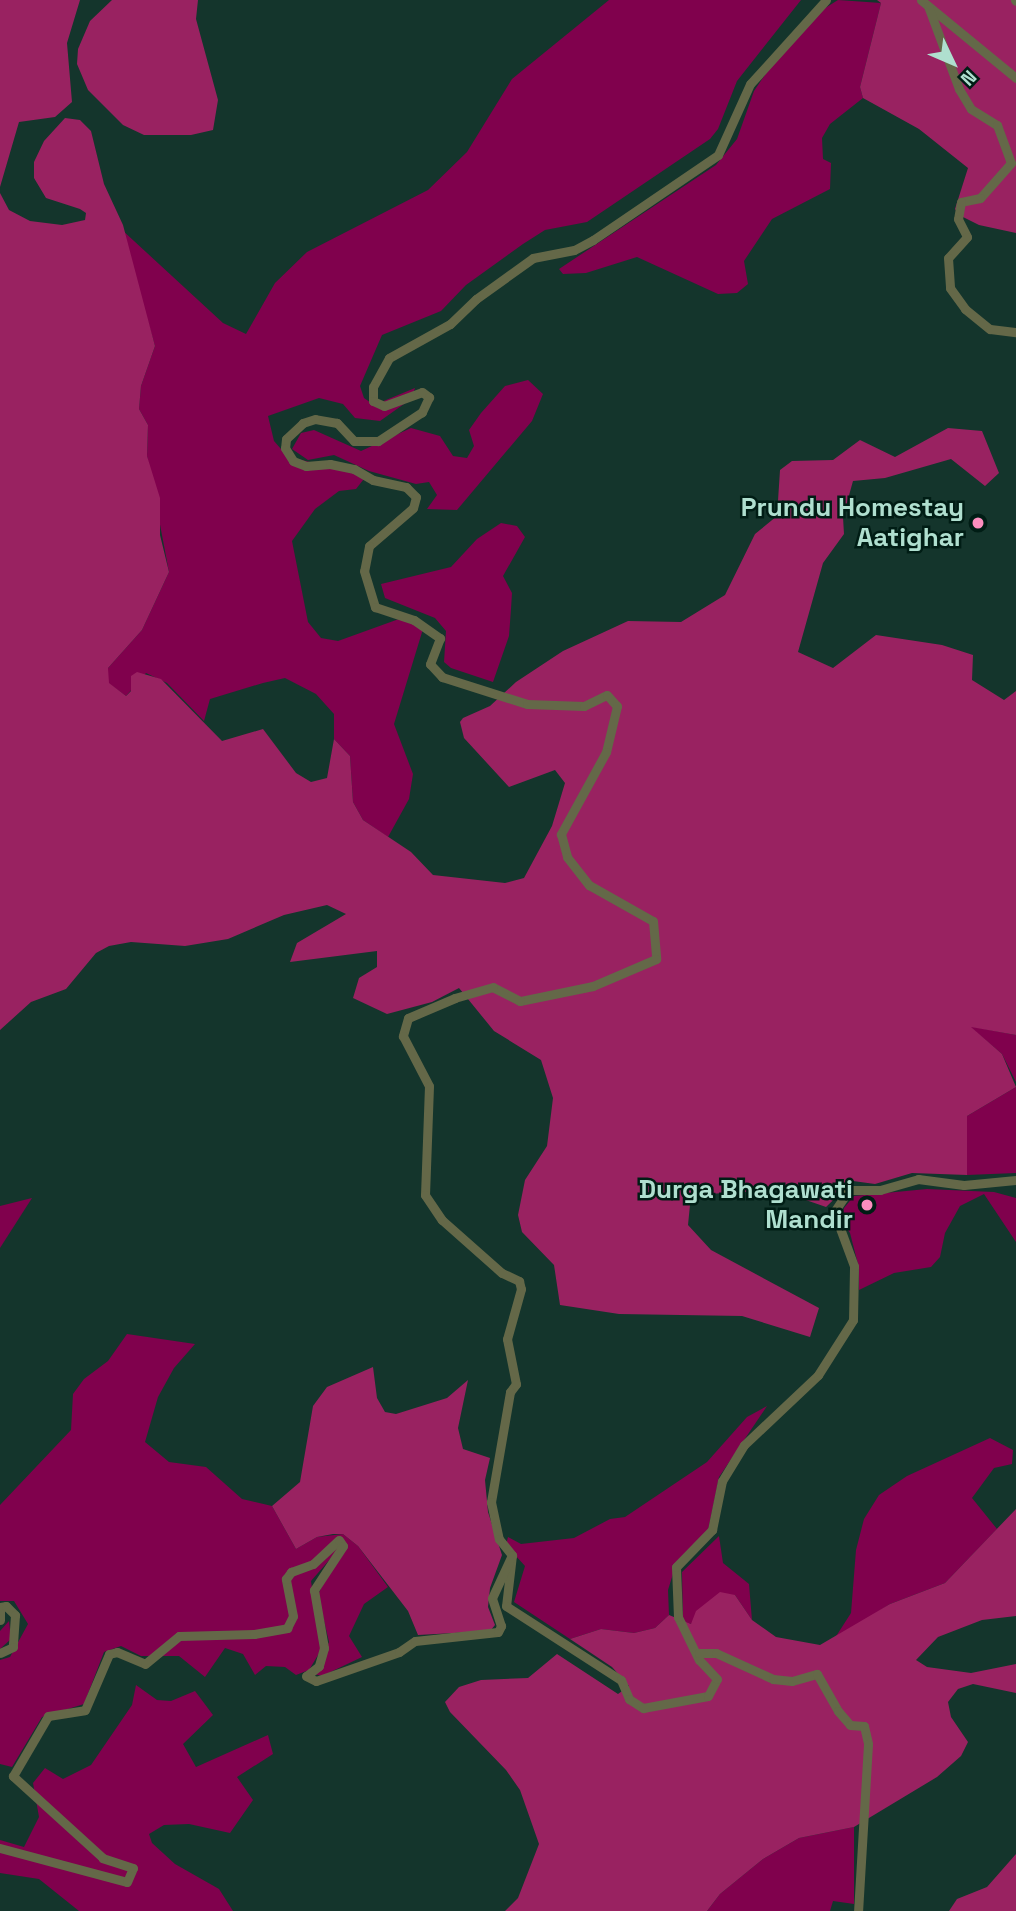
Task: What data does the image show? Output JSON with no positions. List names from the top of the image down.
{
  "places": ["Prundu Homestay Aatighar", "Durga Bhagawati Mandir"],
  "north": "bottom right"
}
